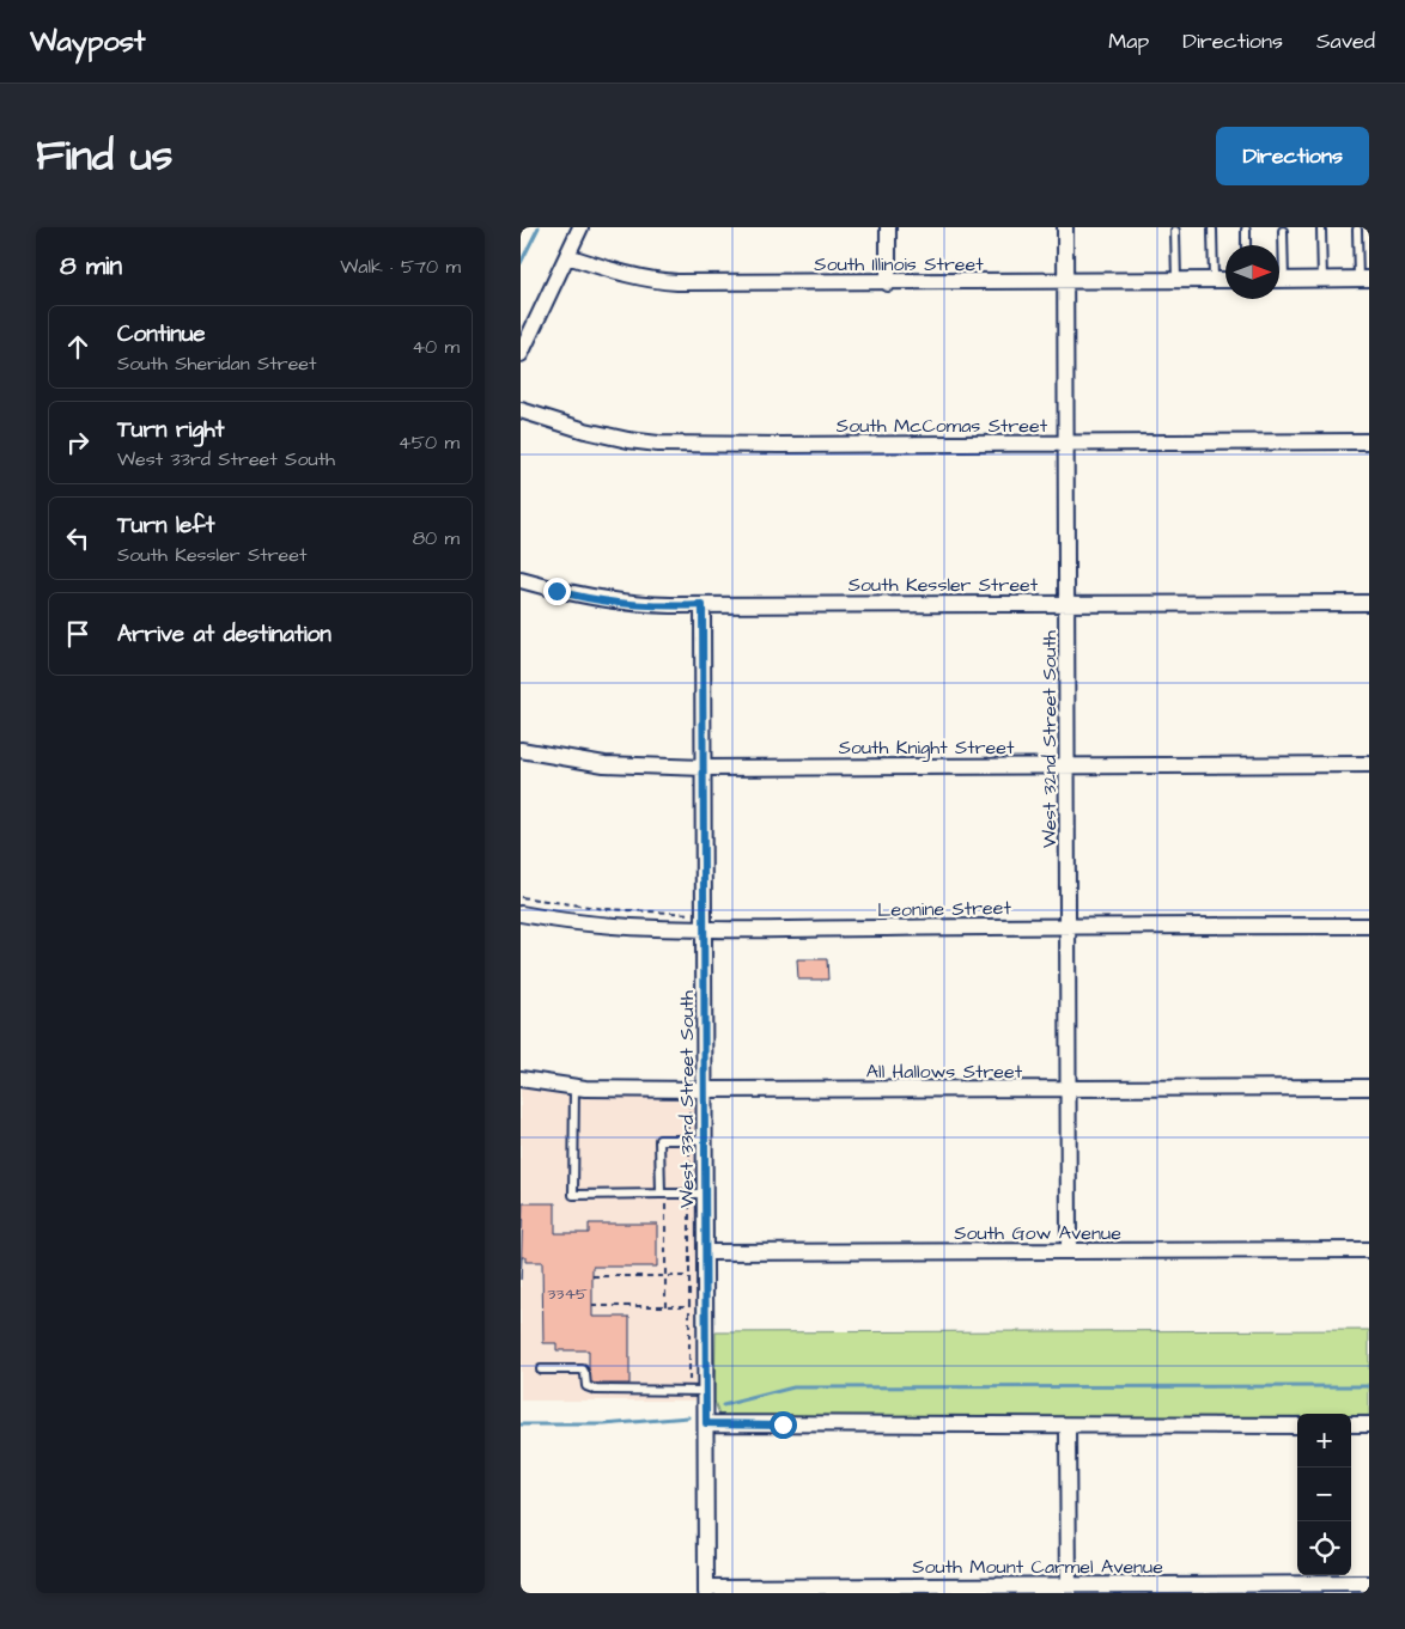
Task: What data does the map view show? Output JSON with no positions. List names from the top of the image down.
{
  "streets": {
    "street": [
      "South Illinois Street",
      "South McComas Street",
      "South Kessler Street",
      "West 32nd Street South",
      "South Knight Street",
      "Leonine Street",
      "All Hallows Street",
      "West 33rd Street South",
      "South Gow Avenue",
      "South Mount Carmel Avenue"
    ]
  },
  "crossings": [
    ["South Illinois Street", "West 32nd Street South"],
    ["South McComas Street", "West 32nd Street South"],
    ["South Kessler Street", "West 32nd Street South"],
    ["South Kessler Street", "West 33rd Street South"],
    ["West 32nd Street South", "South Knight Street"],
    ["West 32nd Street South", "Leonine Street"],
    ["West 32nd Street South", "All Hallows Street"],
    ["West 32nd Street South", "South Gow Avenue"],
    ["South Knight Street", "West 33rd Street South"],
    ["Leonine Street", "West 33rd Street South"],
    ["All Hallows Street", "West 33rd Street South"],
    ["West 33rd Street South", "South Gow Avenue"],
    ["West 33rd Street South", "South Mount Carmel Avenue"]
  ],
  "house_numbers": ["3345"],
  "north": "right",
  "page": {
    "header": "Waypost",
    "nav": ["Map", "Directions", "Saved"],
    "title": "Find us",
    "buttons": "Directions",
    "heading": ["8 min", "Walk · 570 m"],
    "list": [
      ["Continue", "South Sheridan Street", "40 m"],
      ["Turn right", "West 33rd Street South", "450 m"],
      ["Turn left", "South Kessler Street", "80 m"],
      "Arrive at destination"
    ],
    "map_buttons": ["+", "−"]
  }
}
